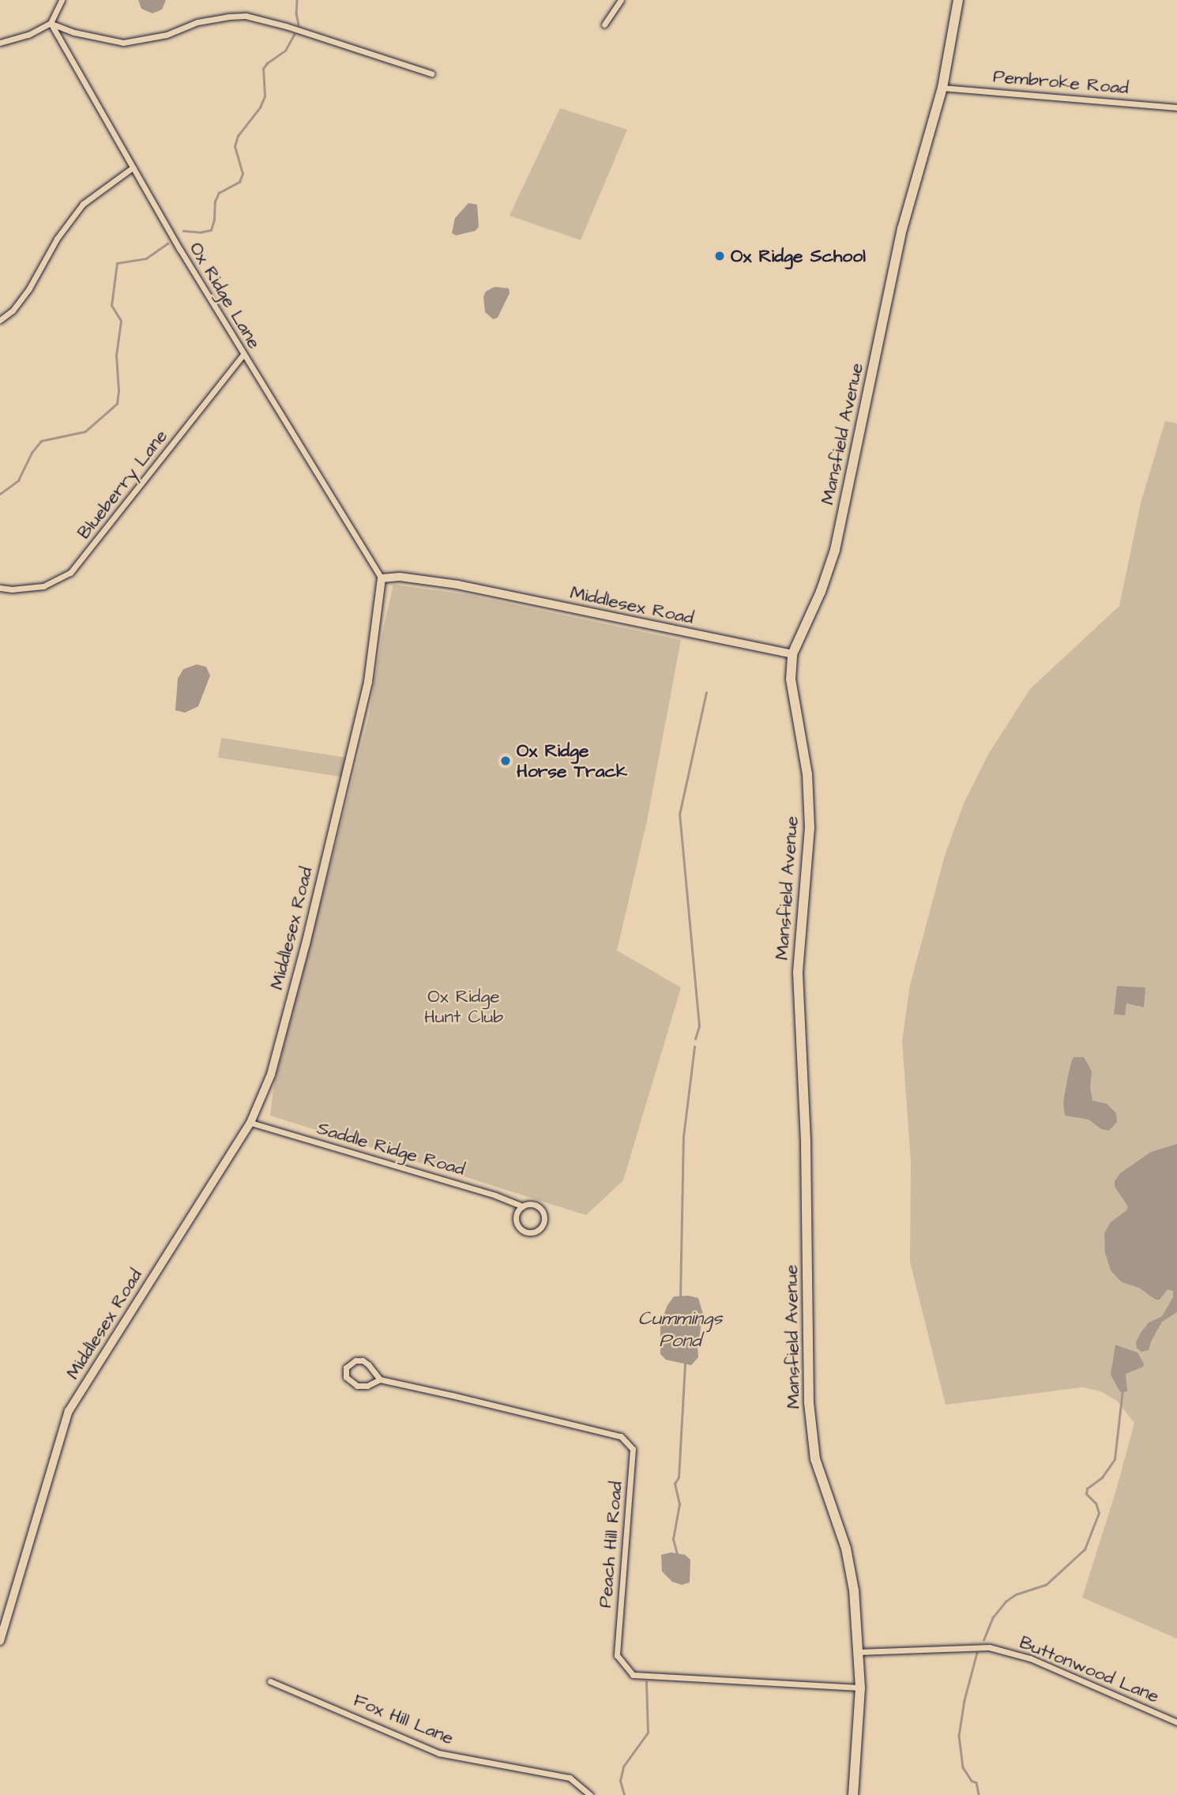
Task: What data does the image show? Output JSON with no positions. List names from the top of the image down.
{
  "streets": {
    "main road": ["Mansfield Avenue", "Middlesex Road"],
    "street": [
      "Pembroke Road",
      "Ox Ridge Lane",
      "Blueberry Lane",
      "Saddle Ridge Road",
      "Peach Hill Road",
      "Buttonwood Lane",
      "Fox Hill Lane"
    ]
  },
  "crossings": [
    ["Pembroke Road", "Mansfield Avenue"],
    ["Ox Ridge Lane", "Blueberry Lane"],
    ["Ox Ridge Lane", "Middlesex Road"],
    ["Mansfield Avenue", "Middlesex Road"],
    ["Mansfield Avenue", "Peach Hill Road"],
    ["Mansfield Avenue", "Buttonwood Lane"],
    ["Middlesex Road", "Saddle Ridge Road"]
  ],
  "water": ["Cummings Pond"],
  "parks": ["Ox Ridge Hunt Club"],
  "places": ["Ox Ridge School", "Ox Ridge Horse Track"]
}
